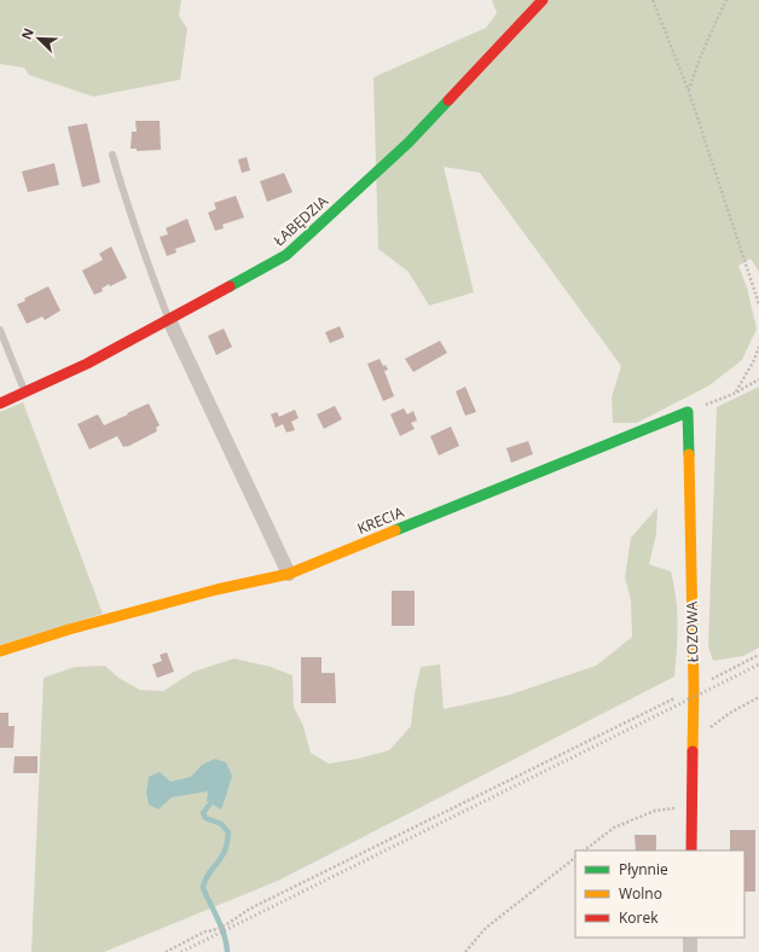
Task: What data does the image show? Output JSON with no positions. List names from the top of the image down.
{
  "streets": {
    "street": ["ŁABĘDZIA", "KRECIA", "ŁOZOWA"]
  },
  "crossings": [
    ["KRECIA", "ŁOZOWA"]
  ],
  "legend": ["Płynnie", "Wolno", "Korek"],
  "north": "top left"
}
